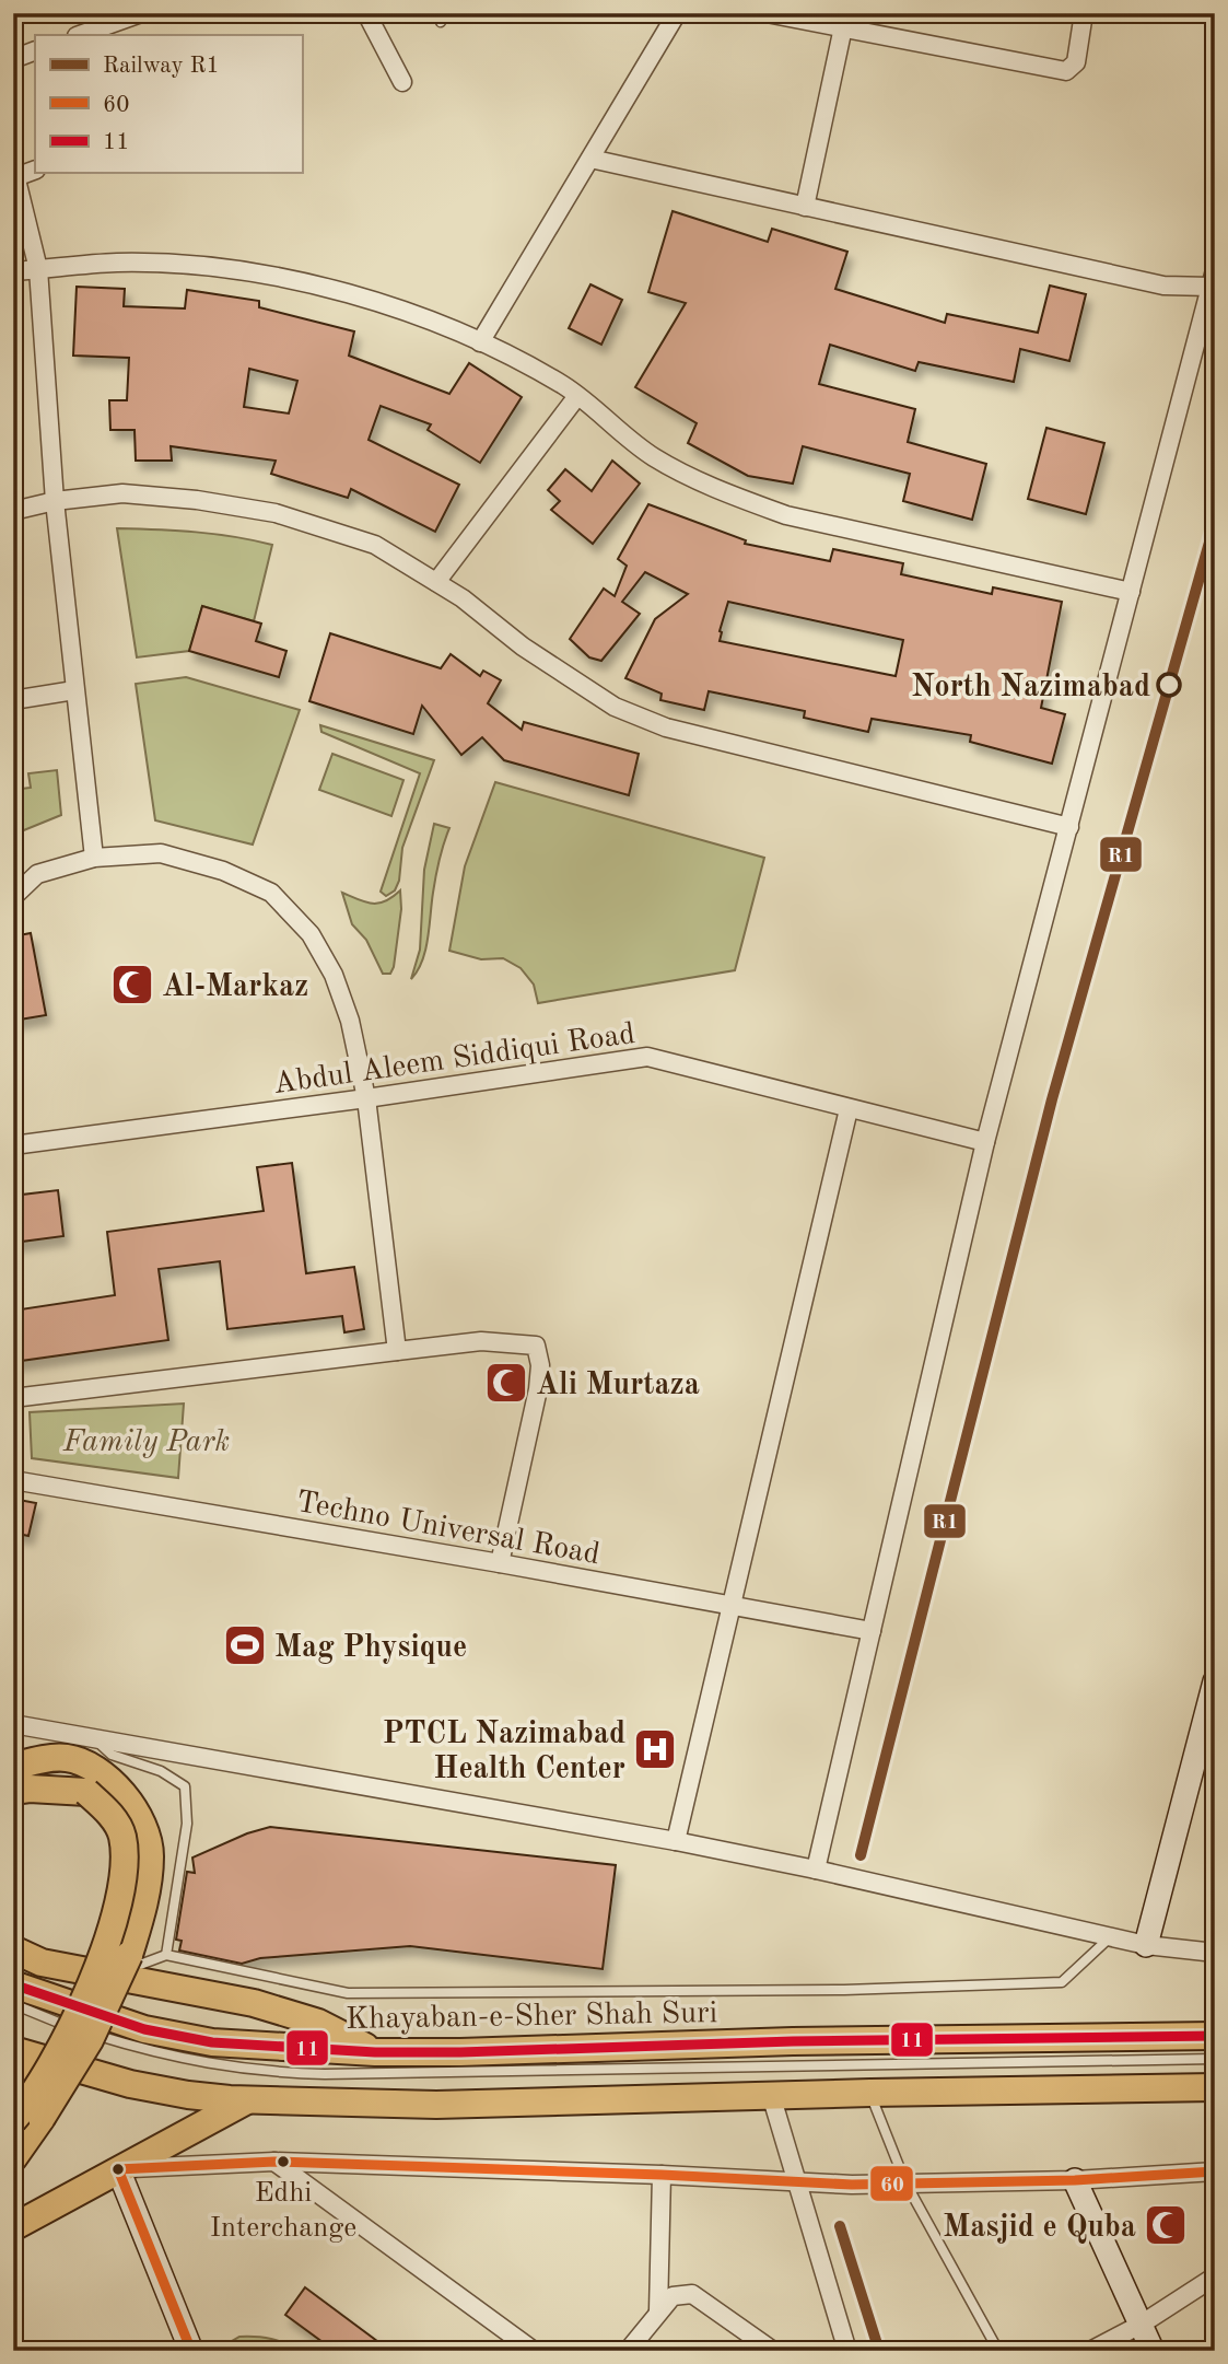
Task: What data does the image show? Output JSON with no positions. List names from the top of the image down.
{
  "streets": {
    "main road": ["Khayaban-e-Sher Shah Suri"],
    "street": ["Abdul Aleem Siddiqui Road", "Techno Universal Road"]
  },
  "parks": ["Family Park"],
  "places": {
    "other": ["North Nazimabad", "Edhi Interchange"],
    "mosque": ["Al-Markaz", "Ali Murtaza", "Masjid e Quba"],
    "sports": ["Mag Physique"],
    "hospital": ["PTCL Nazimabad Health Center"]
  },
  "lines": ["rail line R1", "transit line 11", "transit line 60"],
  "legend": ["Railway R1", "60", "11"]
}
